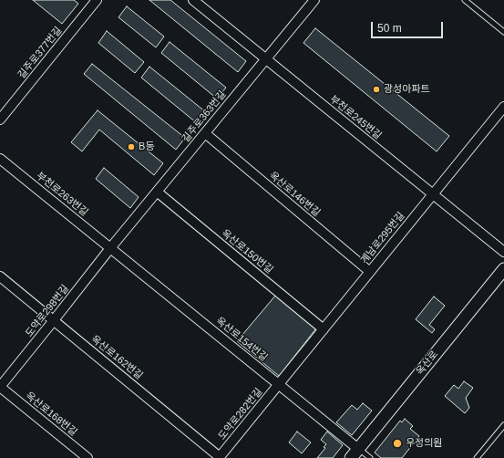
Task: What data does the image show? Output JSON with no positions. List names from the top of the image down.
{
  "streets": {
    "street": [
      "길주로377번길",
      "길주로363번길",
      "부천로245번길",
      "부천로263번길",
      "옥산로146번길",
      "계남로295번길",
      "옥산로150번길",
      "도약로298번길",
      "옥산로154번길",
      "옥산로162번길",
      "옥산로",
      "옥산로168번길",
      "도약로282번길"
    ]
  },
  "crossings": [
    ["길주로363번길", "부천로245번길"],
    ["길주로363번길", "부천로263번길"],
    ["길주로363번길", "옥산로146번길"],
    ["길주로363번길", "옥산로150번길"],
    ["길주로363번길", "도약로298번길"],
    ["길주로363번길", "옥산로154번길"],
    ["부천로245번길", "계남로295번길"],
    ["부천로263번길", "도약로298번길"],
    ["부천로263번길", "옥산로154번길"],
    ["옥산로146번길", "계남로295번길"],
    ["계남로295번길", "옥산로150번길"],
    ["계남로295번길", "옥산로154번길"],
    ["계남로295번길", "도약로282번길"],
    ["도약로298번길", "옥산로154번길"],
    ["도약로298번길", "옥산로162번길"],
    ["도약로298번길", "옥산로168번길"],
    ["옥산로154번길", "옥산로"],
    ["옥산로154번길", "도약로282번길"],
    ["옥산로162번길", "도약로282번길"]
  ],
  "places": ["광성아파트", "B동", "우정의원"],
  "scale_bar": "50 m"
}
